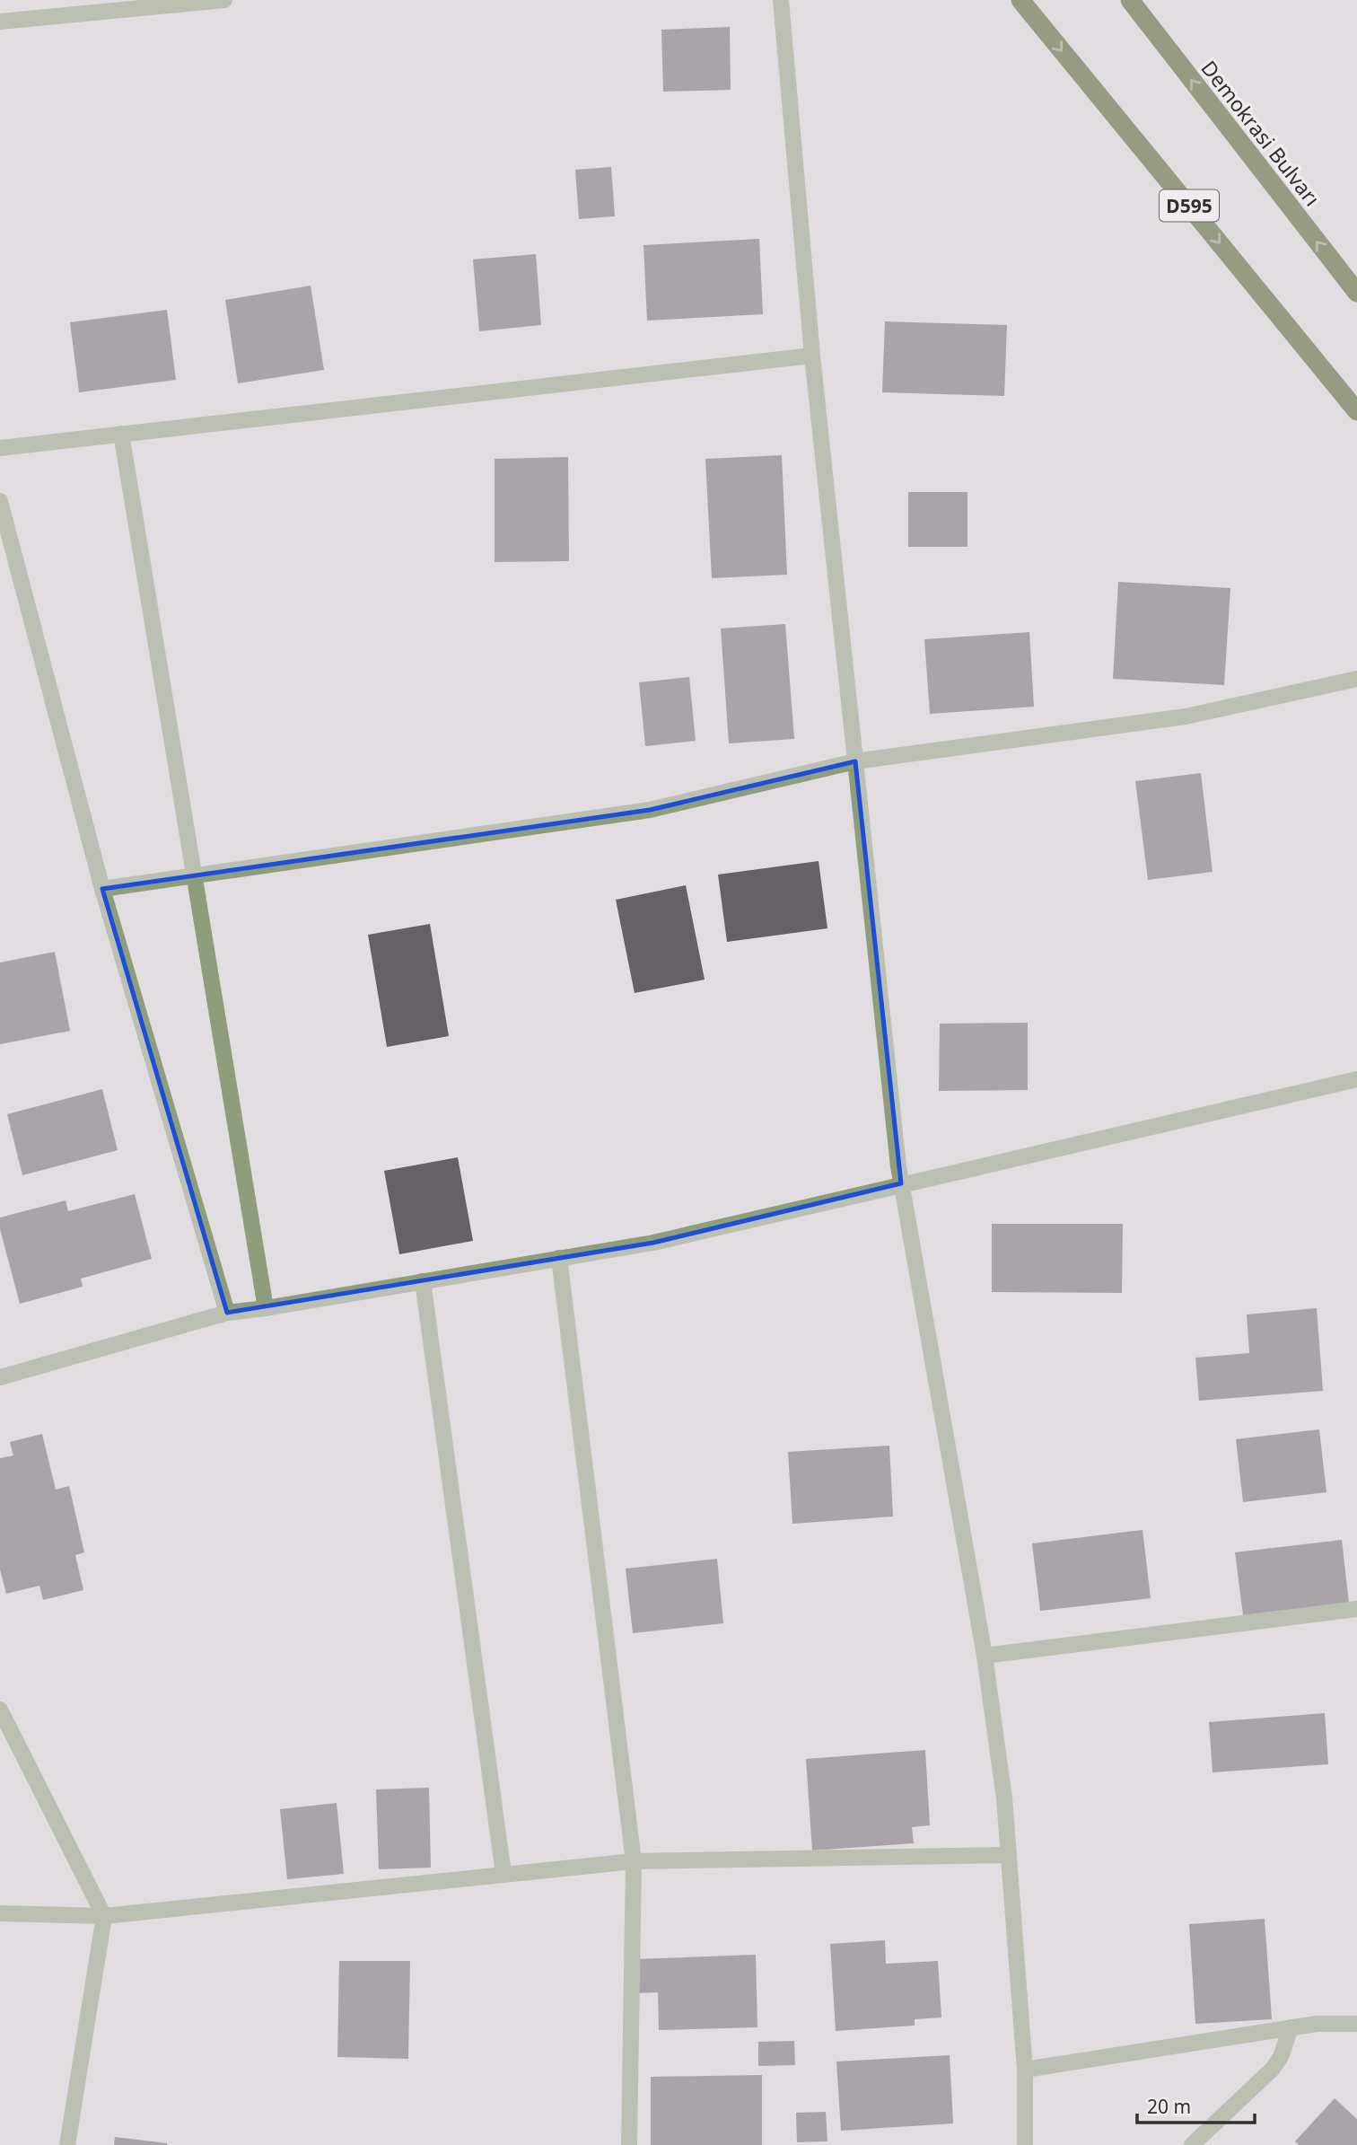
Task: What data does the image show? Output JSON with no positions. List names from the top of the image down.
{
  "streets": {
    "highway": ["Demokrasi Bulvarı", "D595"]
  },
  "scale_bar": "20 m"
}
